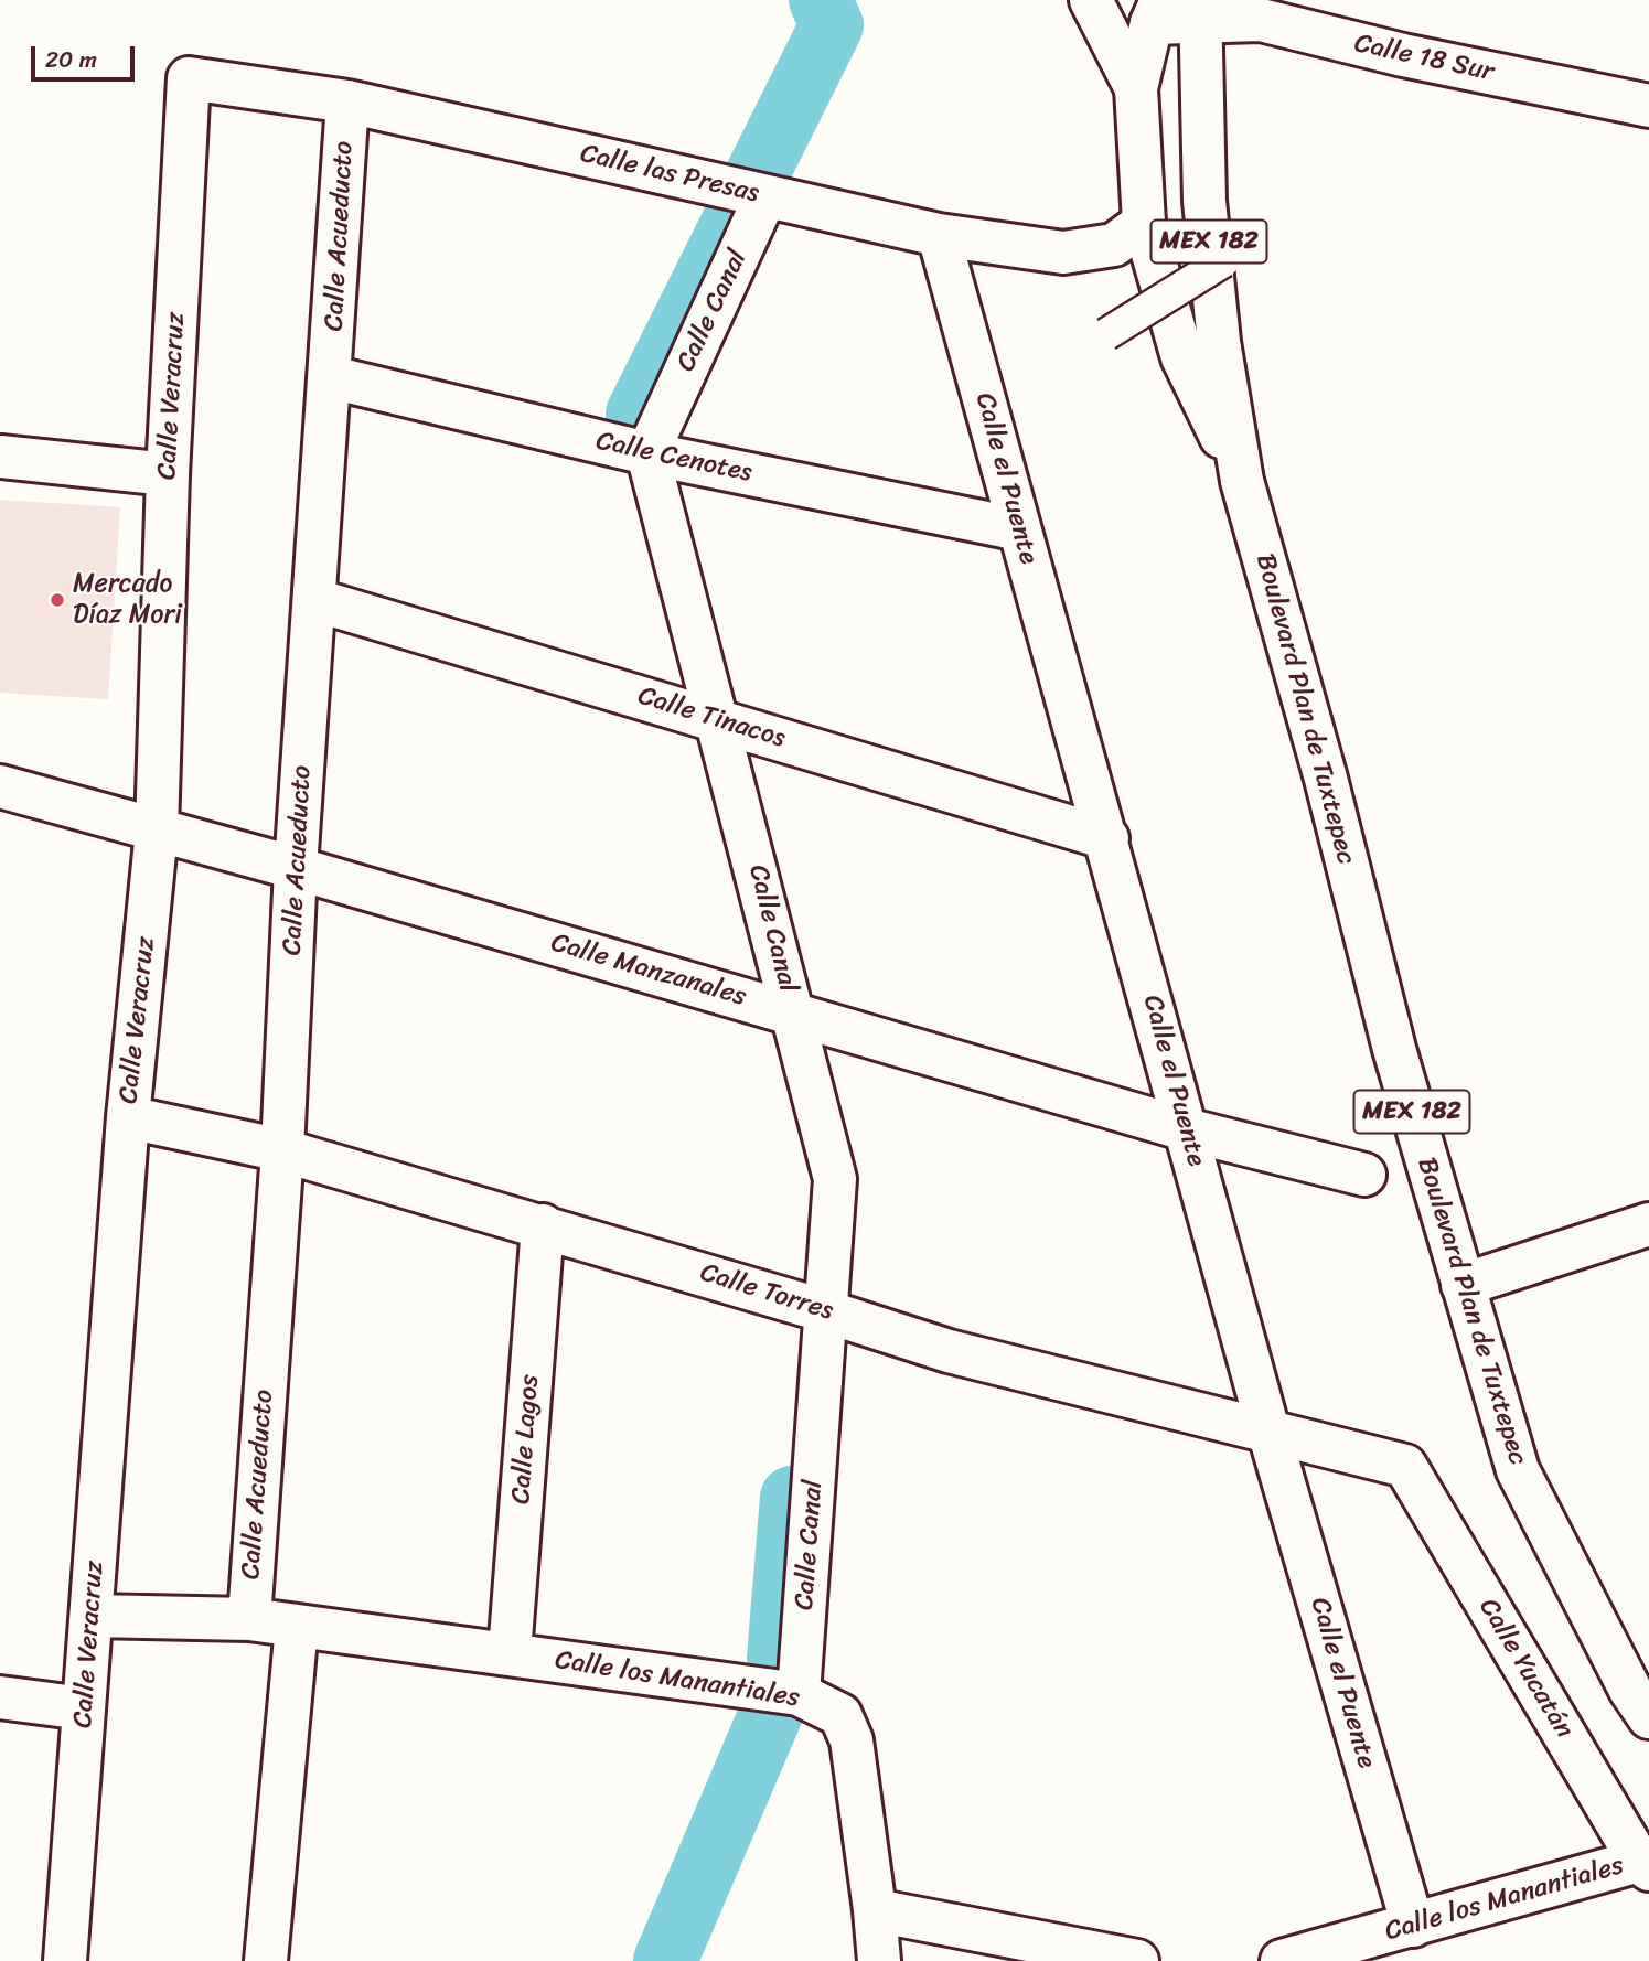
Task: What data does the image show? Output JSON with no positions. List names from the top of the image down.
{
  "streets": {
    "street": [
      "Calle 18 Sur",
      "Calle las Presas",
      "Calle Acueducto",
      "MEX 182",
      "Calle Canal",
      "Calle Veracruz",
      "Calle Cenotes",
      "Calle el Puente",
      "Boulevard Plan de Tuxtepec",
      "Calle Tinacos",
      "Calle Manzanales",
      "Calle Torres",
      "Calle Lagos",
      "Calle Yucatán",
      "Calle los Manantiales"
    ]
  },
  "crossings": [
    ["Calle 18 Sur", "MEX 182"],
    ["Calle las Presas", "Calle Acueducto"],
    ["Calle las Presas", "MEX 182"],
    ["Calle las Presas", "Calle Canal"],
    ["Calle las Presas", "Calle Veracruz"],
    ["Calle las Presas", "Calle el Puente"],
    ["Calle Acueducto", "Calle Cenotes"],
    ["Calle Acueducto", "Calle Tinacos"],
    ["Calle Acueducto", "Calle Manzanales"],
    ["Calle Acueducto", "Calle Torres"],
    ["Calle Acueducto", "Calle los Manantiales"],
    ["MEX 182", "Boulevard Plan de Tuxtepec"],
    ["Calle Canal", "Calle Cenotes"],
    ["Calle Canal", "Calle Tinacos"],
    ["Calle Canal", "Calle Manzanales"],
    ["Calle Canal", "Calle Torres"],
    ["Calle Canal", "Calle los Manantiales"],
    ["Calle Veracruz", "Calle Manzanales"],
    ["Calle Veracruz", "Calle Torres"],
    ["Calle Veracruz", "Calle los Manantiales"],
    ["Calle Cenotes", "Calle el Puente"],
    ["Calle el Puente", "Calle Tinacos"],
    ["Calle el Puente", "Calle Manzanales"],
    ["Calle el Puente", "Calle Torres"],
    ["Calle el Puente", "Calle los Manantiales"],
    ["Calle Torres", "Calle Lagos"],
    ["Calle Torres", "Calle Yucatán"],
    ["Calle Lagos", "Calle los Manantiales"],
    ["Calle Yucatán", "Calle los Manantiales"]
  ],
  "places": ["Mercado Díaz Mori"],
  "scale_bar": "20 m"
}
